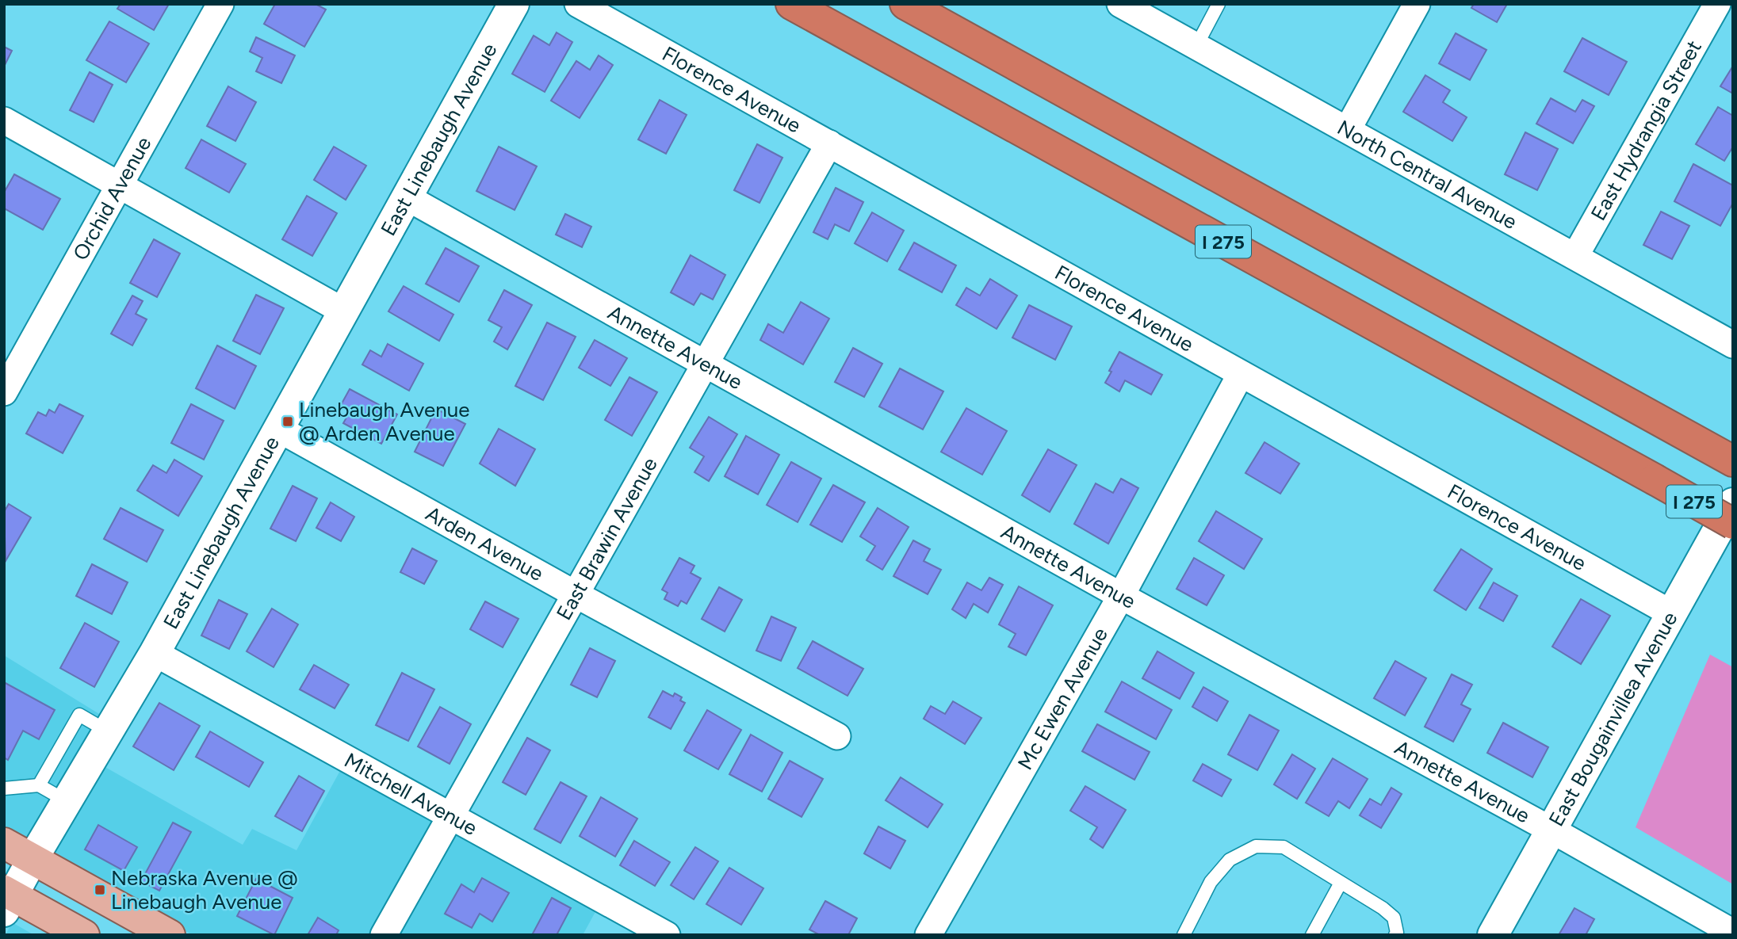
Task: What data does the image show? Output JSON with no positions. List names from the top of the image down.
{
  "streets": {
    "highway": ["I 275"],
    "street": [
      "Florence Avenue",
      "East Hydrangia Street",
      "East Linebaugh Avenue",
      "North Central Avenue",
      "Orchid Avenue",
      "Annette Avenue",
      "East Brawin Avenue",
      "Arden Avenue",
      "Mc Ewen Avenue",
      "East Bougainvillea Avenue",
      "Mitchell Avenue"
    ]
  },
  "crossings": [
    ["Florence Avenue", "East Brawin Avenue"],
    ["Florence Avenue", "Mc Ewen Avenue"],
    ["Florence Avenue", "East Bougainvillea Avenue"],
    ["East Hydrangia Street", "North Central Avenue"],
    ["East Linebaugh Avenue", "Annette Avenue"],
    ["East Linebaugh Avenue", "Arden Avenue"],
    ["East Linebaugh Avenue", "Mitchell Avenue"],
    ["Annette Avenue", "East Brawin Avenue"],
    ["Annette Avenue", "Mc Ewen Avenue"],
    ["Annette Avenue", "East Bougainvillea Avenue"],
    ["East Brawin Avenue", "Arden Avenue"],
    ["East Brawin Avenue", "Mitchell Avenue"]
  ],
  "places": {
    "transit": ["Linebaugh Avenue @ Arden Avenue", "Nebraska Avenue @ Linebaugh Avenue"]
  }
}
